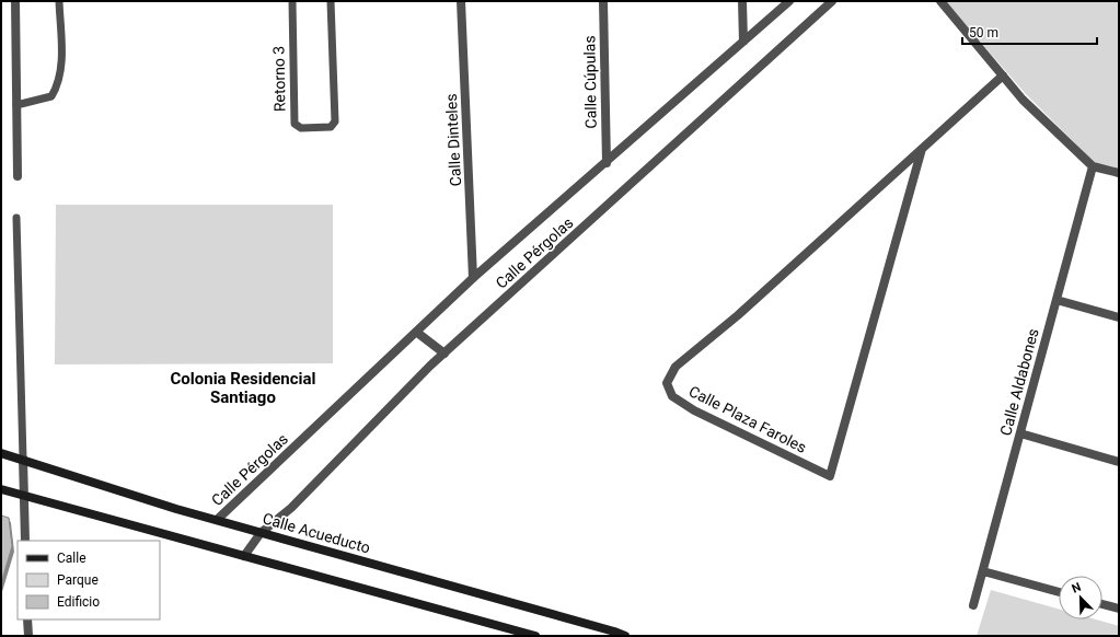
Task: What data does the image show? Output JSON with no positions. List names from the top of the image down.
{
  "streets": {
    "street": [
      "Calle Cúpulas",
      "Calle Dinteles",
      "Calle Pérgolas",
      "Calle Aldabones",
      "Calle Plaza Faroles",
      "Calle Acueducto"
    ],
    "lane": ["Retorno 3"]
  },
  "crossings": [
    ["Calle Cúpulas", "Calle Pérgolas"],
    ["Calle Dinteles", "Calle Pérgolas"],
    ["Calle Pérgolas", "Calle Acueducto"]
  ],
  "districts": ["Colonia Residencial Santiago"],
  "legend": ["Calle", "Parque", "Edificio"],
  "scale_bar": "50 m",
  "north": "top left"
}
